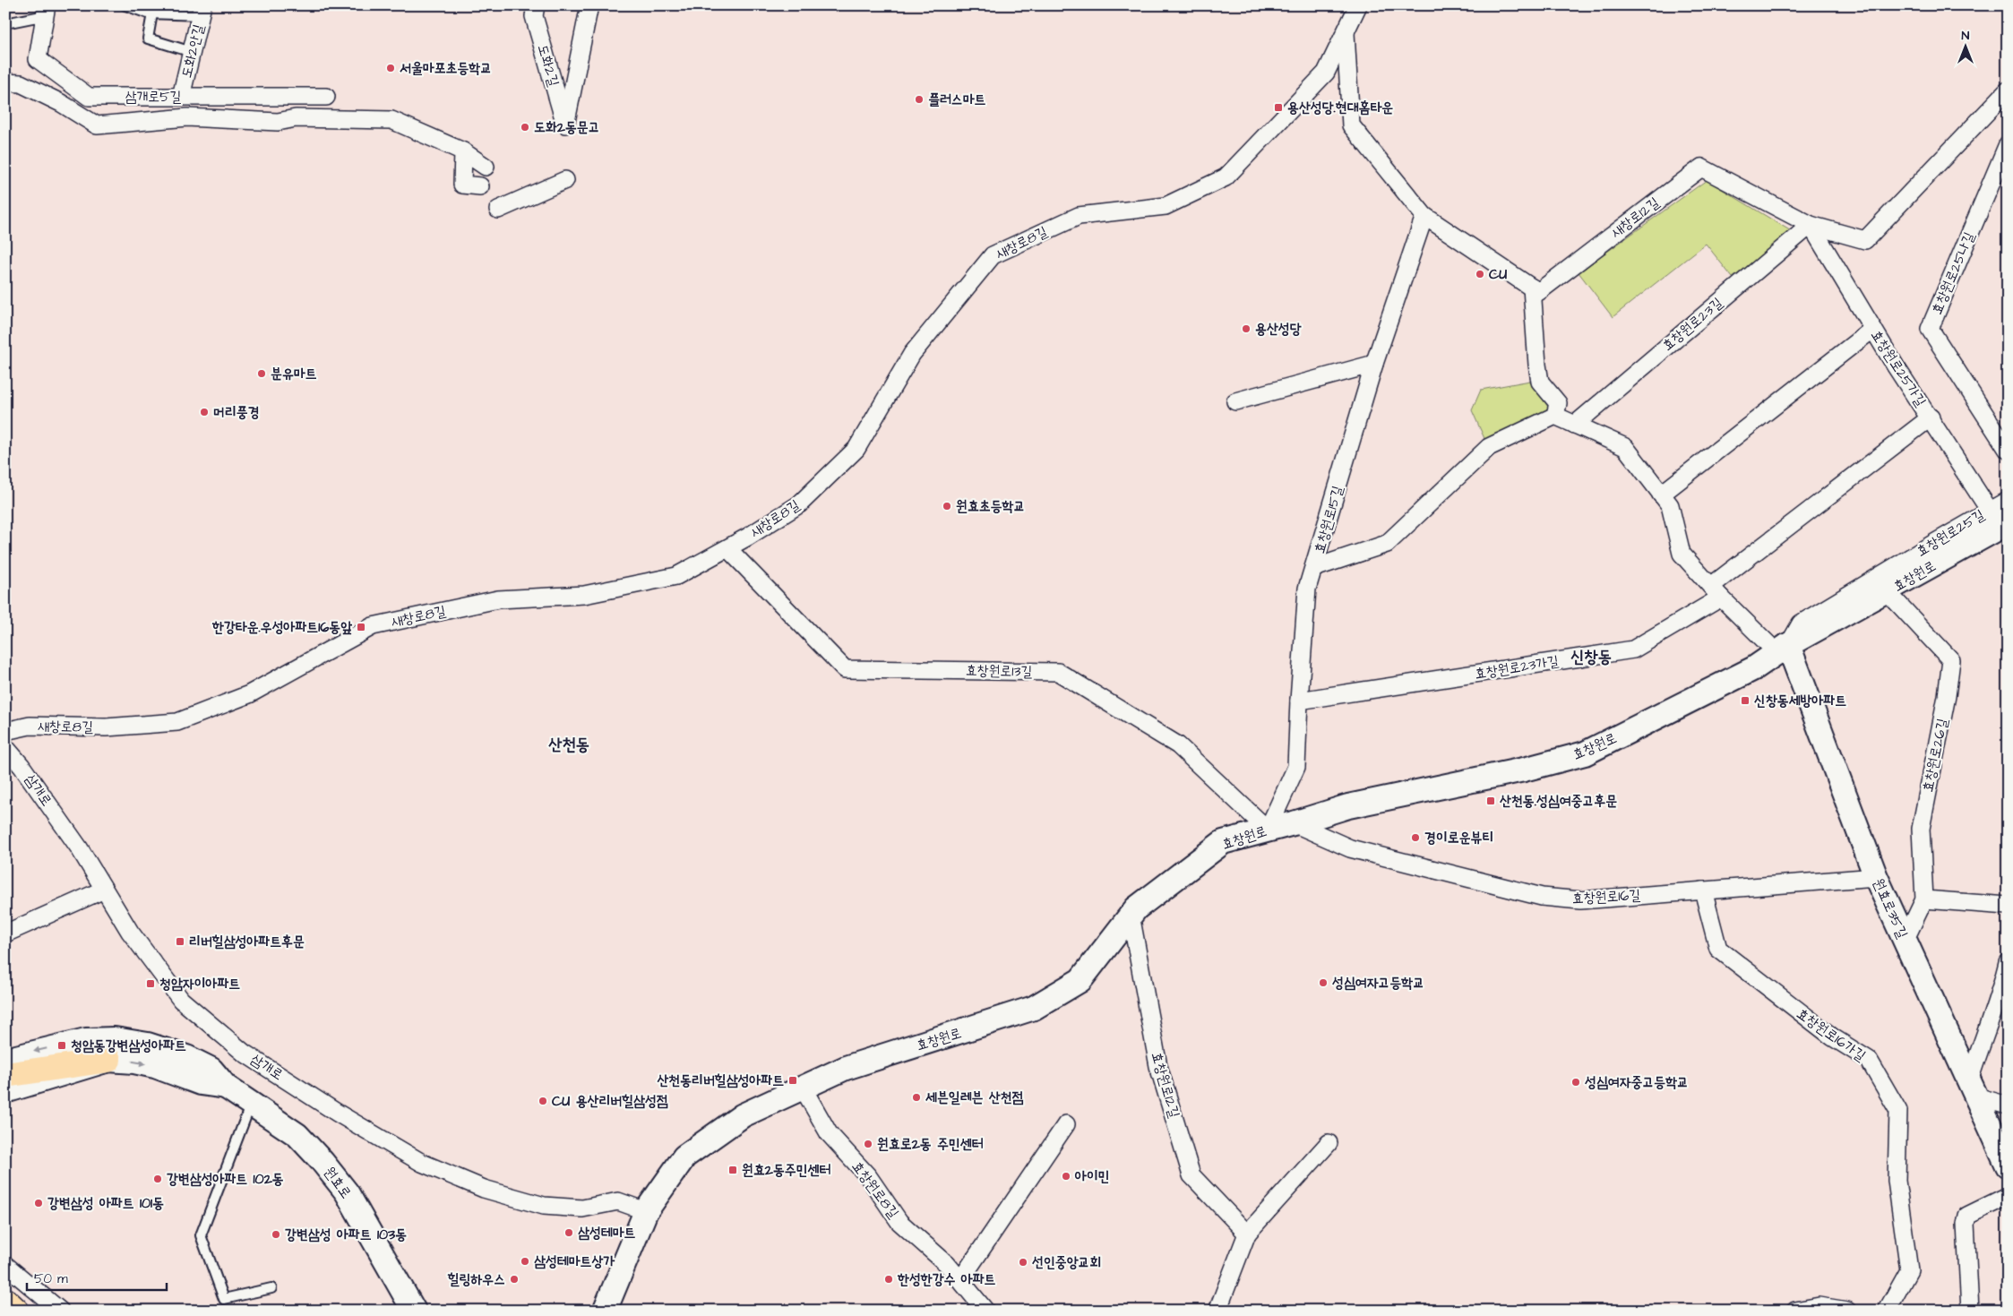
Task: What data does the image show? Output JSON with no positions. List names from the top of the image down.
{
  "streets": {
    "street": [
      "도화2안길",
      "도화2길",
      "삼개로5길",
      "새창로12길",
      "새창로8길",
      "효창원로25나길",
      "효창원로23길",
      "효창원로25가길",
      "효창원로15길",
      "효창원로25길",
      "효창원로",
      "효창원로23가길",
      "효창원로13길",
      "효창원로26길",
      "삼개로",
      "효창원로16길",
      "원효로35길",
      "효창원로16가길",
      "효창원로12길",
      "원효로",
      "효창원로8길"
    ]
  },
  "crossings": [
    ["도화2안길", "삼개로5길"],
    ["새창로12길", "효창원로23길"],
    ["새창로12길", "효창원로25가길"],
    ["새창로8길", "효창원로13길"],
    ["효창원로23길", "효창원로25가길"],
    ["효창원로25가길", "효창원로25길"],
    ["효창원로25가길", "효창원로"],
    ["효창원로15길", "효창원로"],
    ["효창원로15길", "효창원로23가길"],
    ["효창원로15길", "효창원로13길"],
    ["효창원로25길", "효창원로"],
    ["효창원로25길", "원효로35길"],
    ["효창원로", "효창원로13길"],
    ["효창원로", "효창원로26길"],
    ["효창원로", "삼개로"],
    ["효창원로", "효창원로16길"],
    ["효창원로", "원효로35길"],
    ["효창원로", "효창원로12길"],
    ["효창원로", "효창원로8길"],
    ["효창원로26길", "원효로35길"],
    ["효창원로16길", "원효로35길"],
    ["효창원로16길", "효창원로16가길"]
  ],
  "districts": ["신창동", "산천동"],
  "places": {
    "other": [
      "서울마포초등학교",
      "플러스마트",
      "도화2동문고",
      "CU",
      "용산성당",
      "분유마트",
      "머리풍경",
      "원효초등학교",
      "경이로운뷰티",
      "성심여자고등학교",
      "성심여자중고등학교",
      "세븐일레븐 산천점",
      "CU 용산리버힐삼성점",
      "원효로2동 주민센터",
      "아이민",
      "강변삼성아파트 102동",
      "강변삼성 아파트 101동",
      "삼성테마트",
      "강변삼성 아파트 103동",
      "삼성테마트상가",
      "선인중앙교회",
      "힐링하우스",
      "한성한강수 아파트"
    ],
    "transit": [
      "용산성당.현대홈타운",
      "한강타운.우성아파트16동앞",
      "신창동세방아파트",
      "산천동.성심여중고후문",
      "리버힐삼성아파트후문",
      "청암자이아파트",
      "청암동강변삼성아파트",
      "산천동리버힐삼성아파트",
      "원효2동주민센터"
    ]
  },
  "scale_bar": "50 m",
  "north": "top"
}
